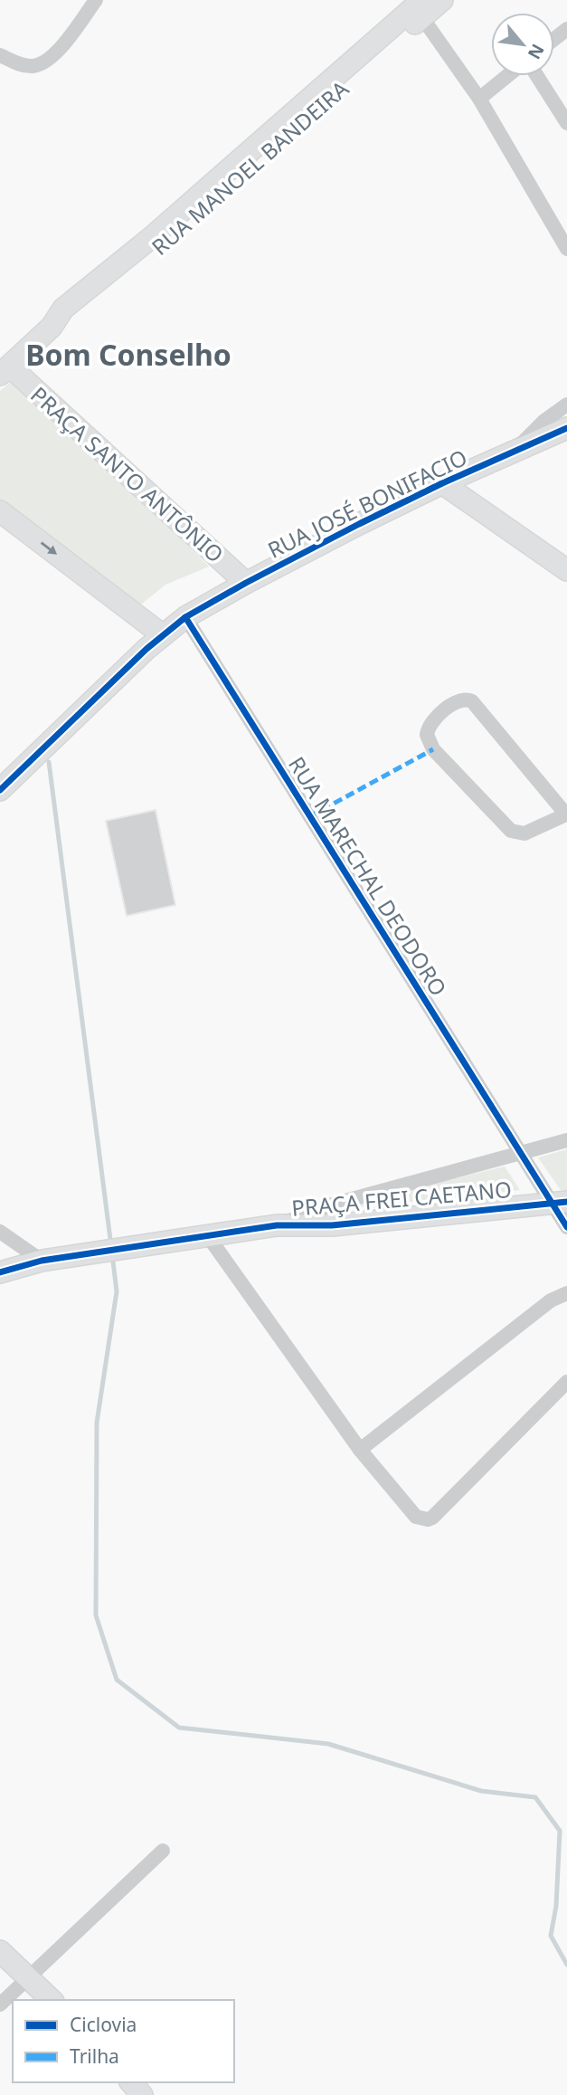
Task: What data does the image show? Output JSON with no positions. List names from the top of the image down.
{
  "streets": {
    "street": [
      "RUA MANOEL BANDEIRA",
      "PRAÇA SANTO ANTÔNIO",
      "RUA JOSÉ BONIFACIO",
      "RUA MARECHAL DEODORO",
      "PRAÇA FREI CAETANO"
    ]
  },
  "crossings": [
    ["RUA MANOEL BANDEIRA", "PRAÇA SANTO ANTÔNIO"],
    ["PRAÇA SANTO ANTÔNIO", "RUA JOSÉ BONIFACIO"],
    ["RUA JOSÉ BONIFACIO", "RUA MARECHAL DEODORO"],
    ["RUA MARECHAL DEODORO", "PRAÇA FREI CAETANO"]
  ],
  "districts": ["Bom Conselho"],
  "legend": ["Ciclovia", "Trilha"],
  "north": "bottom right"
}
